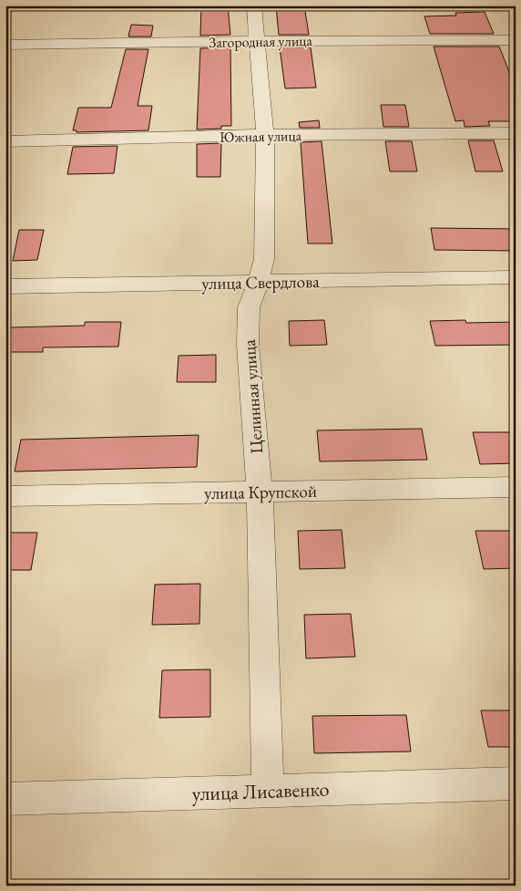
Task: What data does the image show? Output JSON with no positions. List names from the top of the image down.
{
  "streets": {
    "street": [
      "Загородная улица",
      "Южная улица",
      "улица Свердлова",
      "Целинная улица",
      "улица Крупской",
      "улица Лисавенко"
    ]
  },
  "crossings": [
    ["Загородная улица", "Целинная улица"],
    ["Южная улица", "Целинная улица"],
    ["улица Свердлова", "Целинная улица"],
    ["Целинная улица", "улица Крупской"],
    ["Целинная улица", "улица Лисавенко"]
  ]
}
